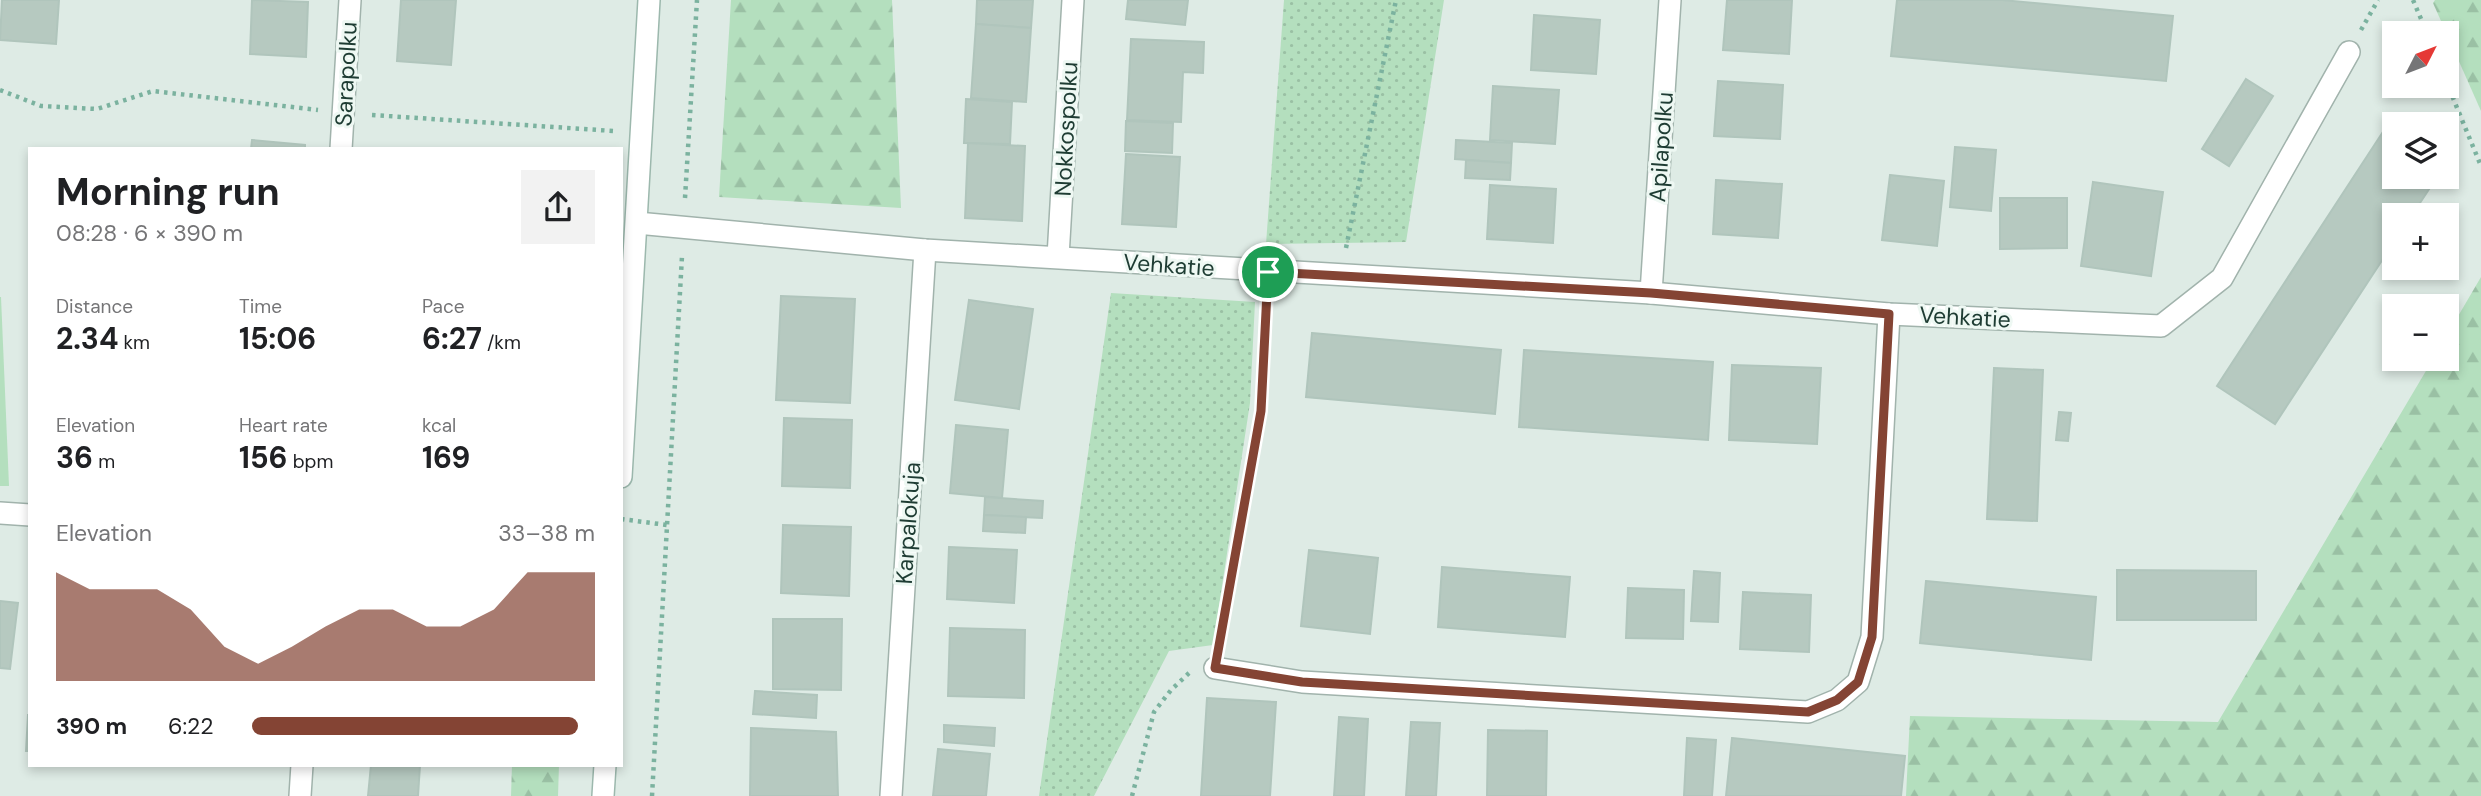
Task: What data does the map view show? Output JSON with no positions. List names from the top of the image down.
{
  "streets": {
    "street": [
      "Sarapolku",
      "Nokkospolku",
      "Apilapolku",
      "Vehkatie",
      "Karpalokuja"
    ]
  },
  "crossings": [
    ["Nokkospolku", "Vehkatie"],
    ["Apilapolku", "Vehkatie"],
    ["Vehkatie", "Karpalokuja"]
  ],
  "north": "top right",
  "page": {
    "map_buttons": ["+", "−"],
    "heading": ["Morning run", "08:28 · 6 × 390 m"],
    "stats": [
      ["Distance", "2.34 km"],
      ["Time", "15:06"],
      ["Pace", "6:27 /km"],
      ["Elevation", "36 m"],
      ["Heart rate", "156 bpm"],
      ["kcal", "169"]
    ],
    "chart": ["Elevation", "33–38 m"],
    "list": [
      {
        "name": "390 m",
        "note": "6:22"
      }
    ]
  }
}
